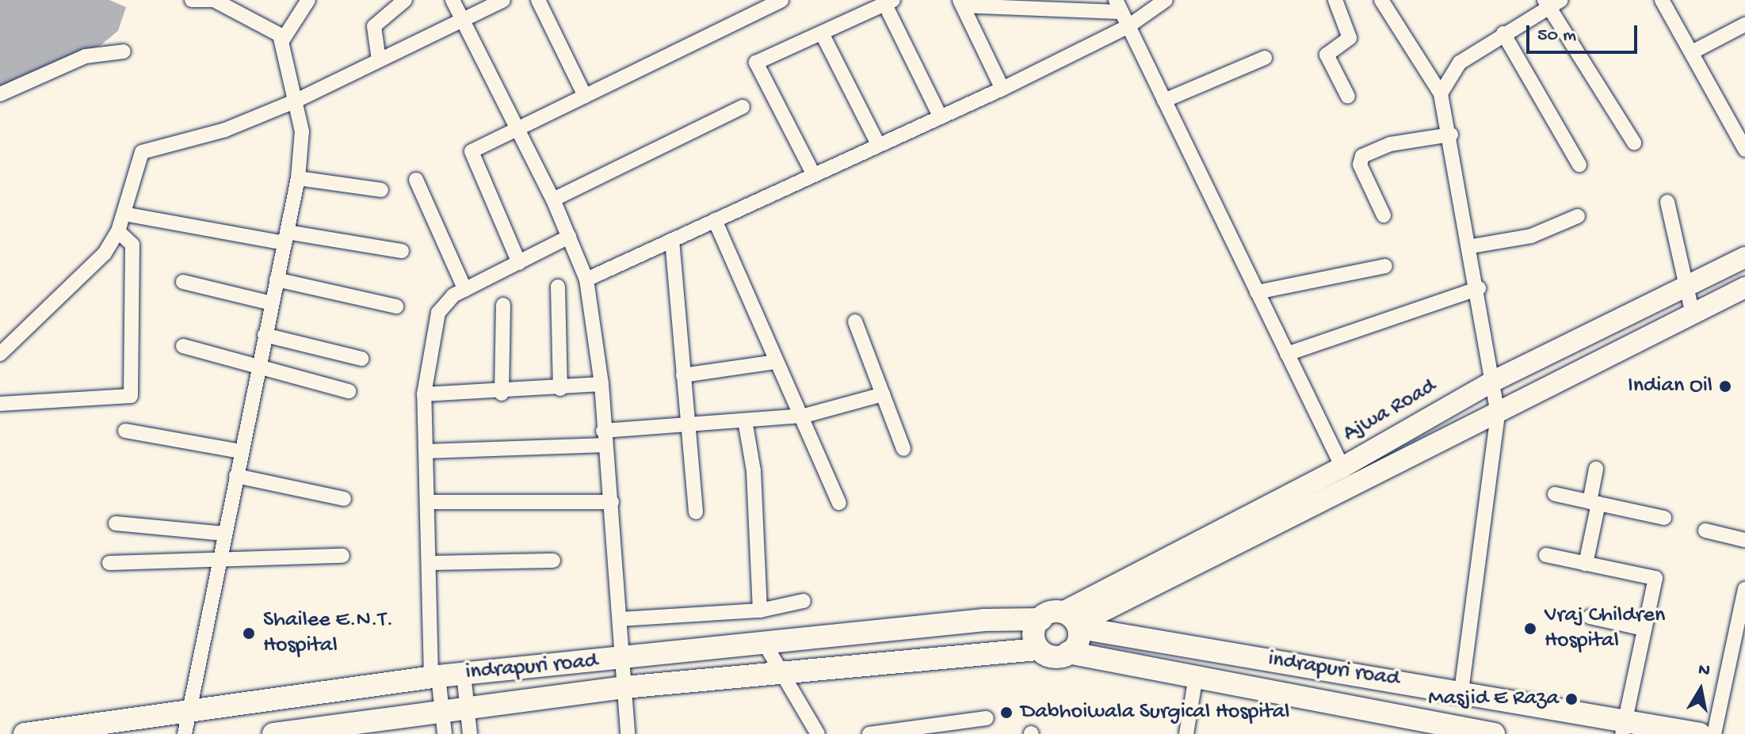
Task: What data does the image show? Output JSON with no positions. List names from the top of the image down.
{
  "streets": {
    "main road": ["Ajwa Road", "indrapuri road"]
  },
  "crossings": [
    ["Ajwa Road", "indrapuri road"]
  ],
  "places": [
    "Indian Oil",
    "Vraj Children Hospital",
    "Shailee E.N.T. Hospital",
    "Masjid E Raza",
    "Dabhoiwala Surgical Hospital"
  ],
  "scale_bar": "50 m",
  "north": "top"
}
